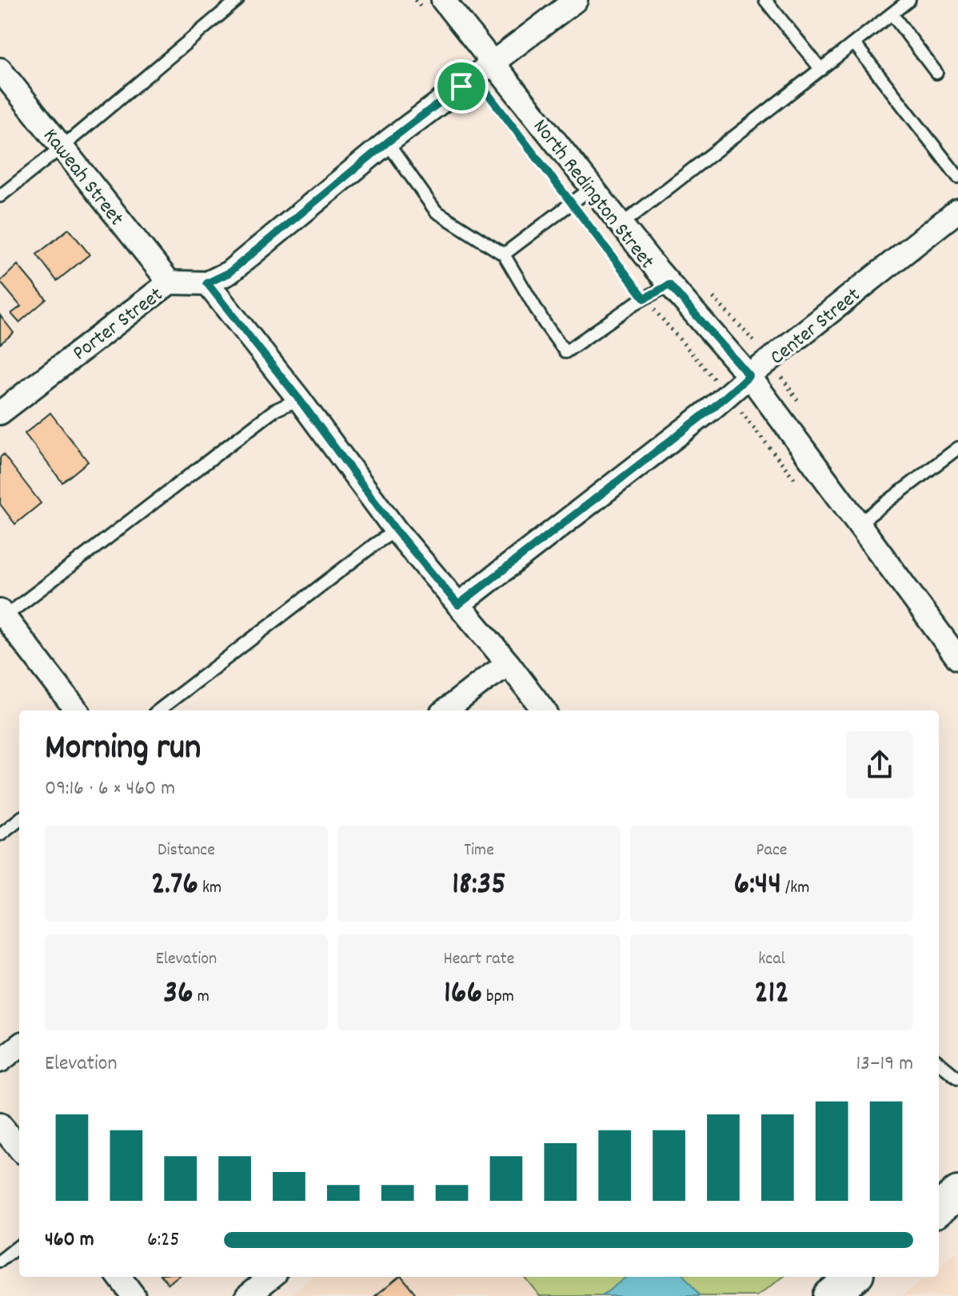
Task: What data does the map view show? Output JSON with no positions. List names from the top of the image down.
{
  "streets": {
    "street": [
      "Kaweah Street",
      "North Redington Street",
      "Porter Street",
      "Center Street"
    ]
  },
  "crossings": [
    ["Kaweah Street", "Porter Street"],
    ["North Redington Street", "Center Street"]
  ],
  "page": {
    "heading": ["Morning run", "09:16 · 6 × 460 m"],
    "stats": [
      ["Distance", "2.76 km"],
      ["Time", "18:35"],
      ["Pace", "6:44 /km"],
      ["Elevation", "36 m"],
      ["Heart rate", "166 bpm"],
      ["kcal", "212"]
    ],
    "chart": ["Elevation", "13–19 m"],
    "list": [
      {
        "name": "460 m",
        "note": "6:25"
      }
    ]
  }
}
